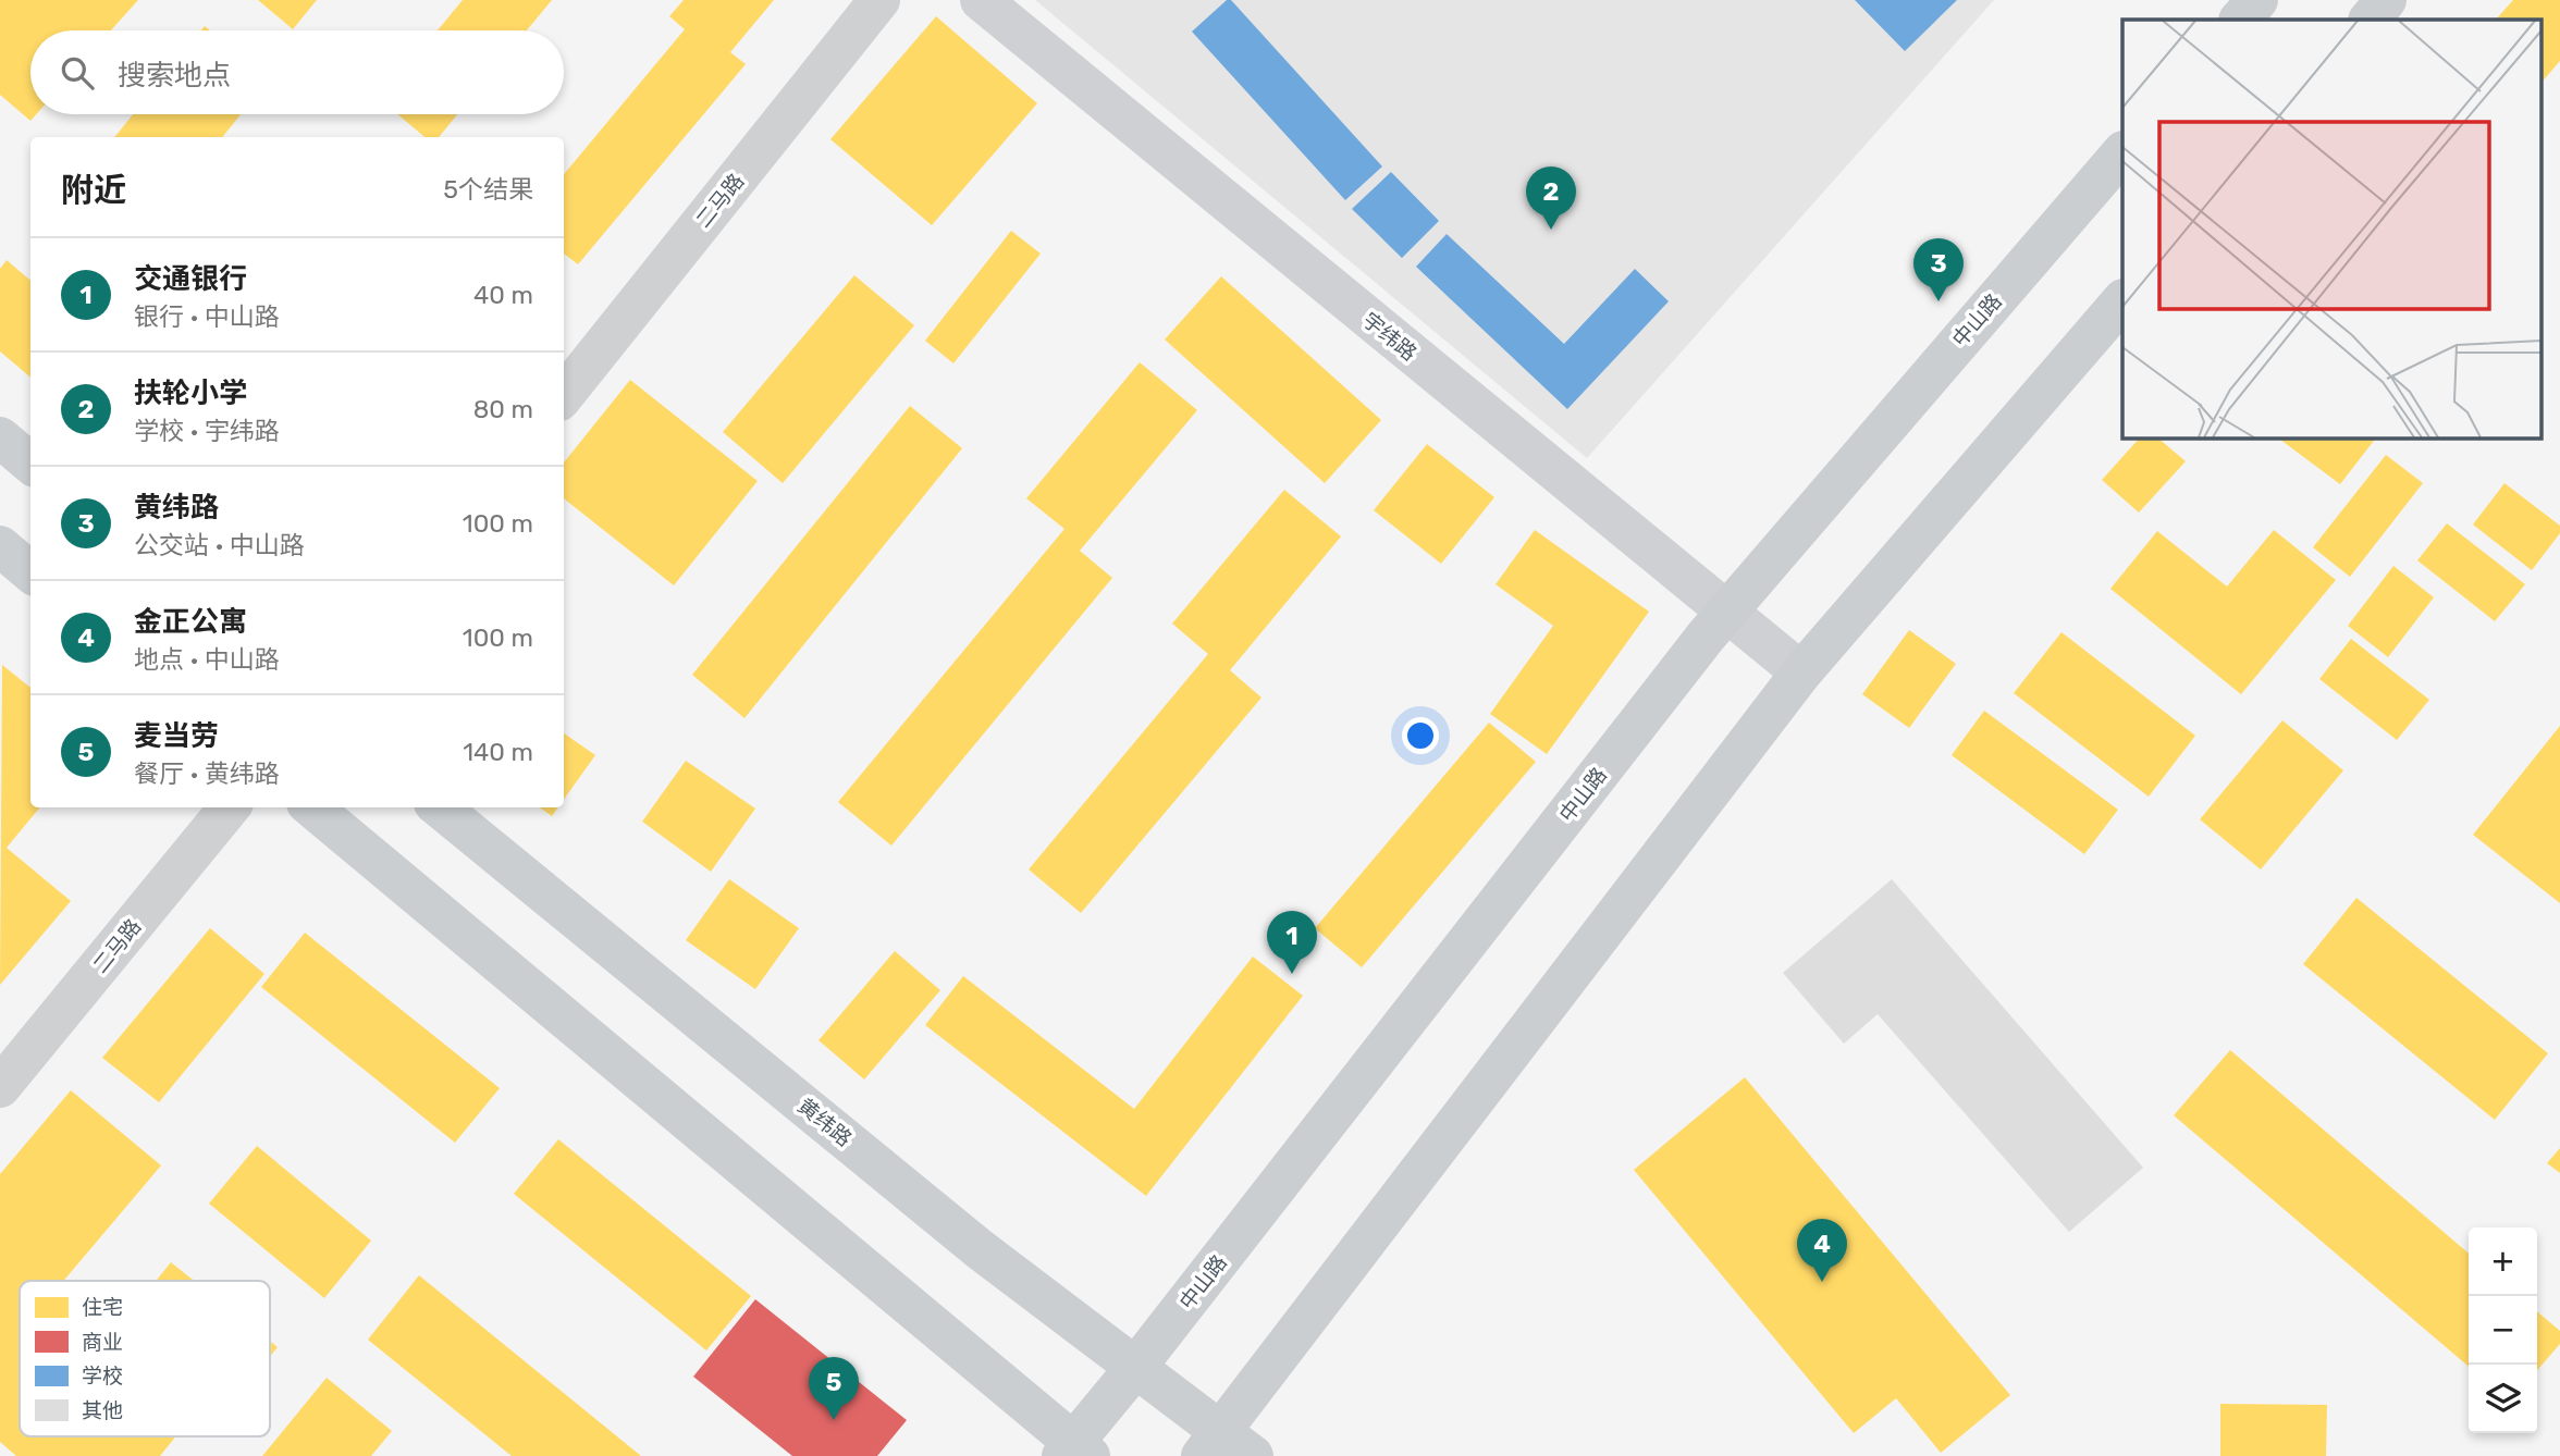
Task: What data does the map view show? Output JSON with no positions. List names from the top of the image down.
{
  "streets": {
    "main road": ["中山路", "黄纬路"],
    "street": ["二马路", "宇纬路"]
  },
  "crossings": [
    ["中山路", "宇纬路"],
    ["中山路", "黄纬路"]
  ],
  "legend": [
    "住宅",
    "商业",
    "学校",
    "其他"
  ],
  "page": {
    "search": "搜索地点",
    "heading": ["附近", "5个结果"],
    "pins": [
      "2",
      "3",
      "1",
      "4",
      "5"
    ],
    "list": [
      {
        "mark": "1",
        "name": "交通银行",
        "note": "银行 · 中山路",
        "value": "40 m"
      },
      {
        "mark": "2",
        "name": "扶轮小学",
        "note": "学校 · 宇纬路",
        "value": "80 m"
      },
      {
        "mark": "3",
        "name": "黄纬路",
        "note": "公交站 · 中山路",
        "value": "100 m"
      },
      {
        "mark": "4",
        "name": "金正公寓",
        "note": "地点 · 中山路",
        "value": "100 m"
      },
      {
        "mark": "5",
        "name": "麦当劳",
        "note": "餐厅 · 黄纬路",
        "value": "140 m"
      }
    ],
    "map_buttons": ["+", "−"]
  }
}
